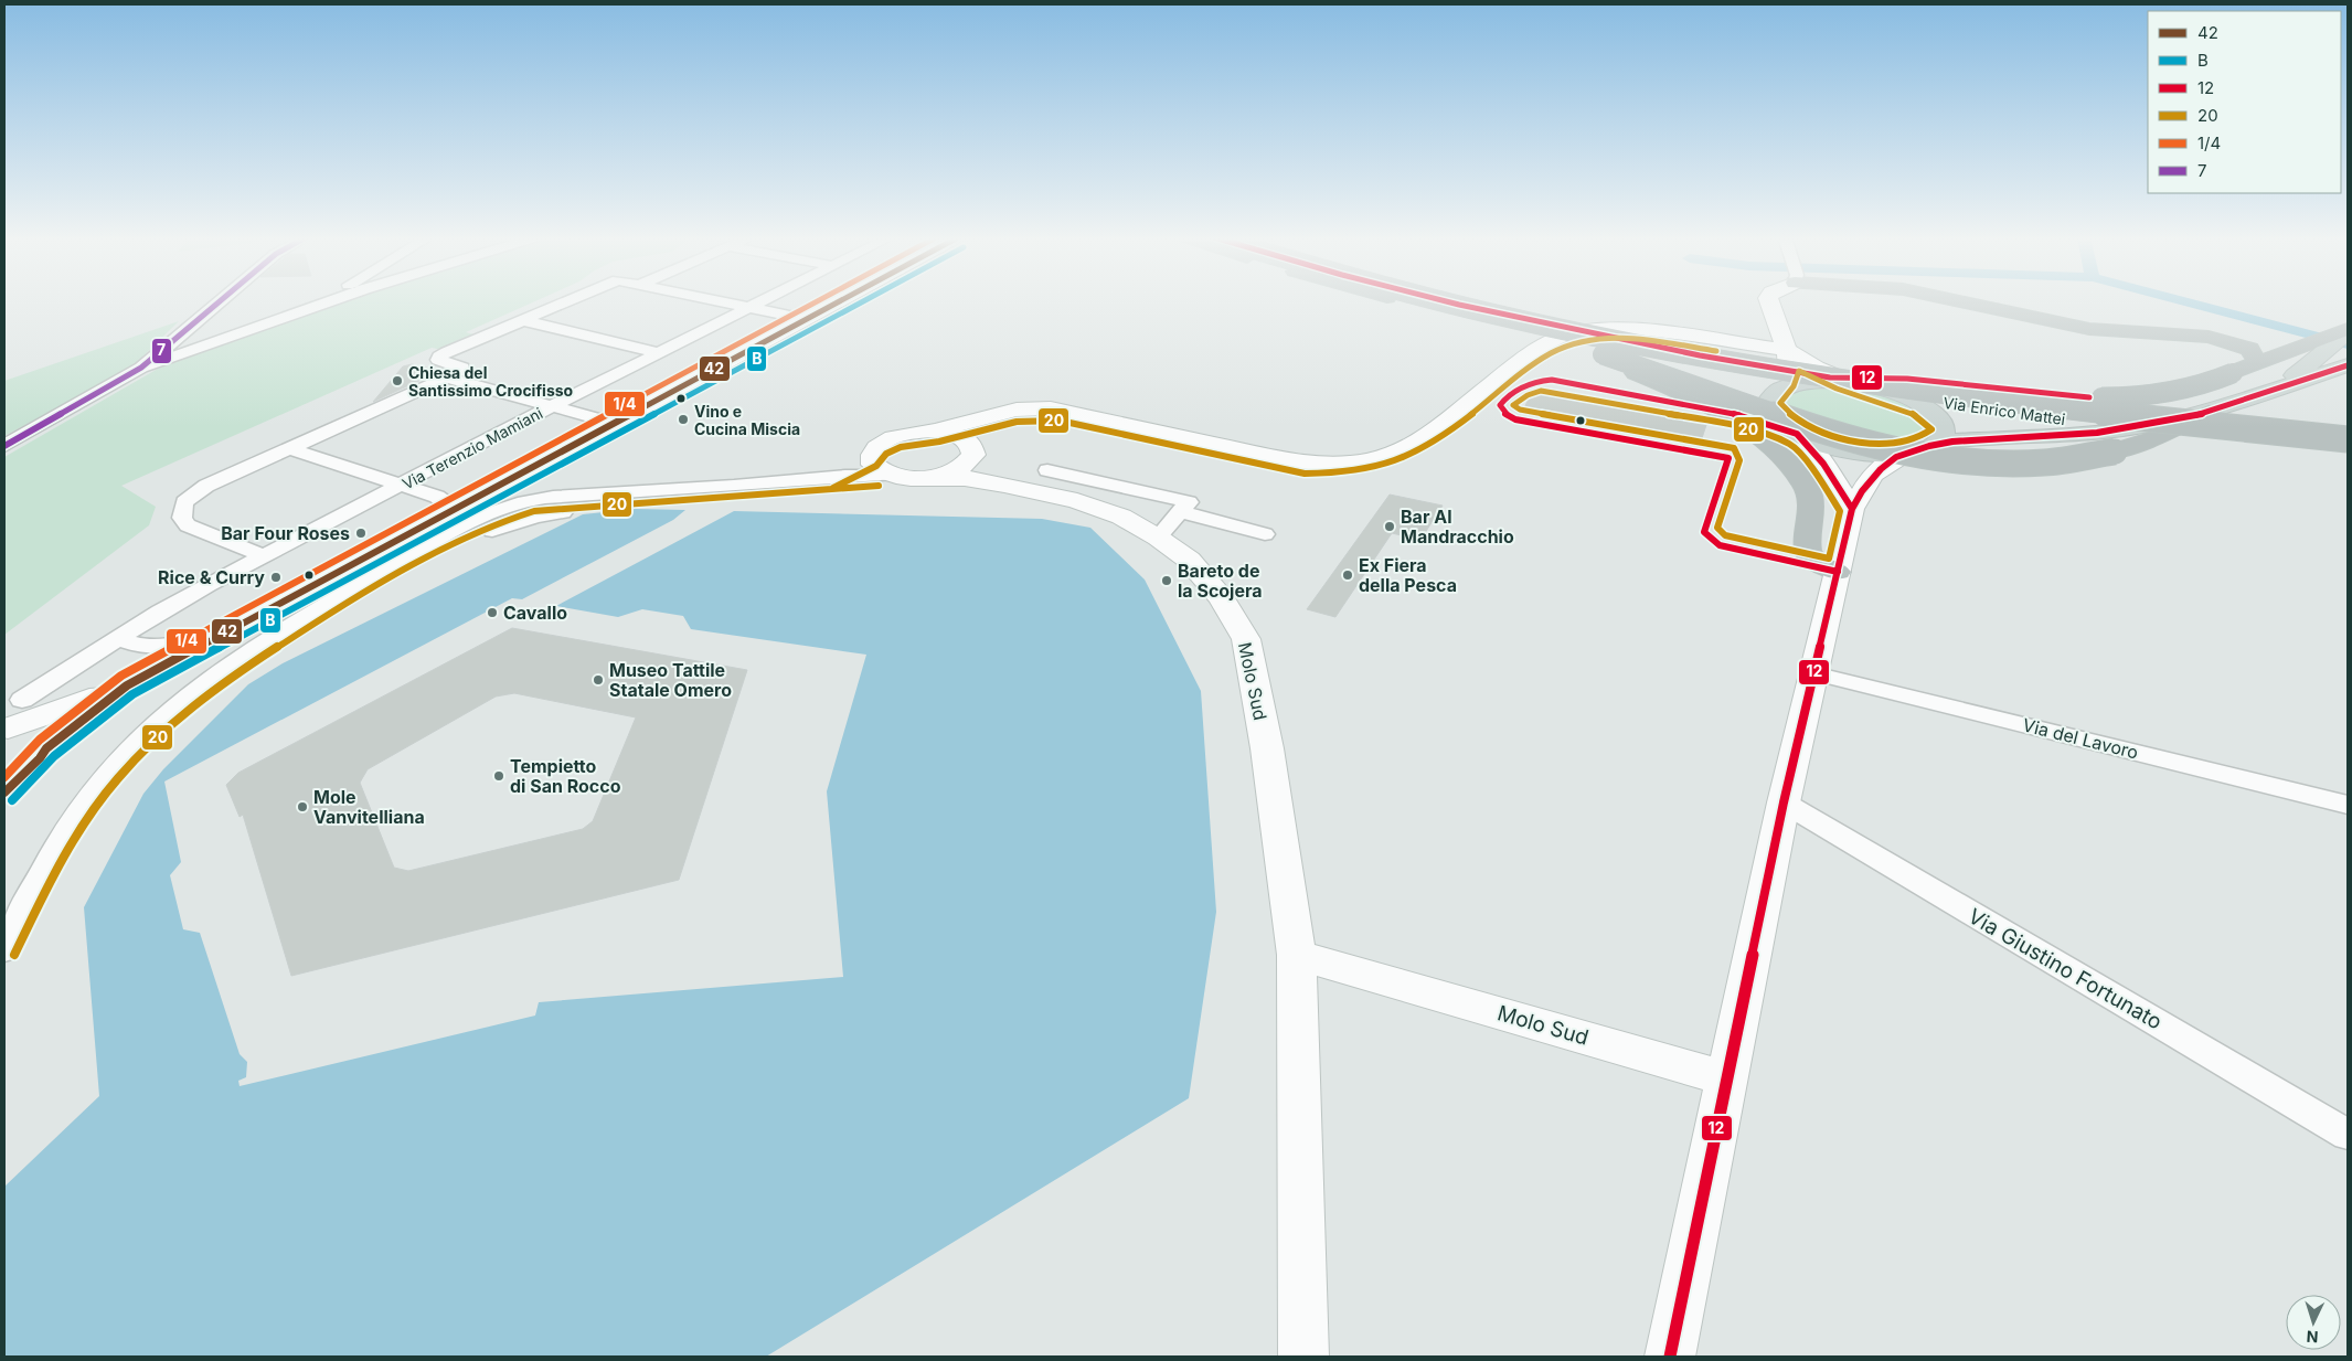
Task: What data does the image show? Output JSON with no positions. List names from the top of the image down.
{
  "streets": {
    "highway": ["Via Enrico Mattei"],
    "street": [
      "Via Terenzio Mamiani",
      "Molo Sud",
      "Via del Lavoro",
      "Via Giustino Fortunato"
    ]
  },
  "crossings": [
    ["Via Enrico Mattei", "Molo Sud"]
  ],
  "places": [
    "Chiesa del Santissimo Crocifisso",
    "Vino e Cucina Miscia",
    "Bar Al Mandracchio",
    "Bar Four Roses",
    "Ex Fiera della Pesca",
    "Rice & Curry",
    "Bareto de la Scojera",
    "Cavallo",
    "Museo Tattile Statale Omero",
    "Tempietto di San Rocco",
    "Mole Vanvitelliana"
  ],
  "lines": [
    "transit line 42",
    "transit line B",
    "transit line 12",
    "transit line 1/4",
    "transit line 7",
    "transit line 20"
  ],
  "legend": [
    "42",
    "B",
    "12",
    "20",
    "1/4",
    "7"
  ],
  "north": "bottom"
}
